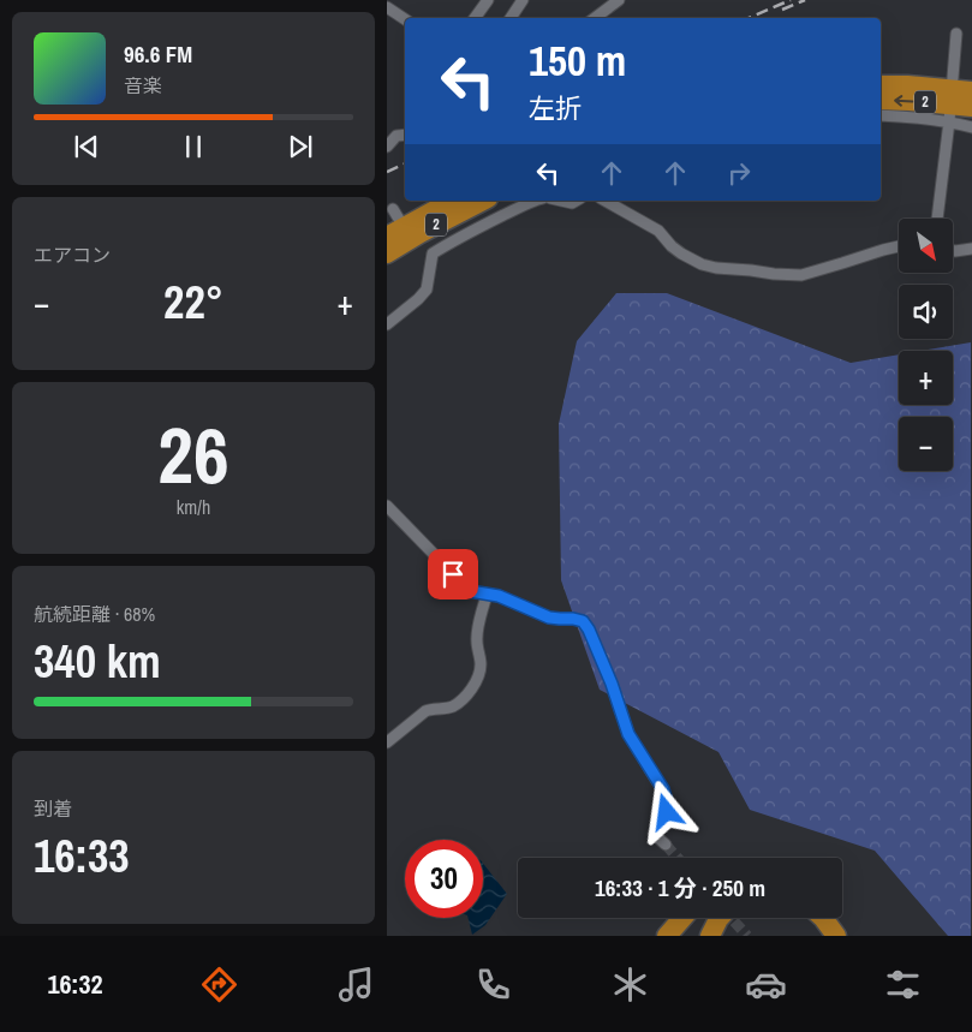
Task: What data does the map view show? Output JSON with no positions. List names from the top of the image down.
{
  "streets": {
    "highway": ["2"]
  },
  "north": "bottom right",
  "page": {
    "turn": ["150 m", "左折"],
    "song": ["96.6 FM", "音楽"],
    "tile": [
      "エアコン",
      ["26", "km/h"],
      ["航続距離 · 68%", "340 km"],
      ["到着", "16:33"]
    ],
    "map_buttons": ["+", "−"],
    "heat": ["−", "22°", "+"],
    "limit": "30",
    "trip": "16:33 · 1 分 · 250 m",
    "tabs": "16:32"
  }
}
